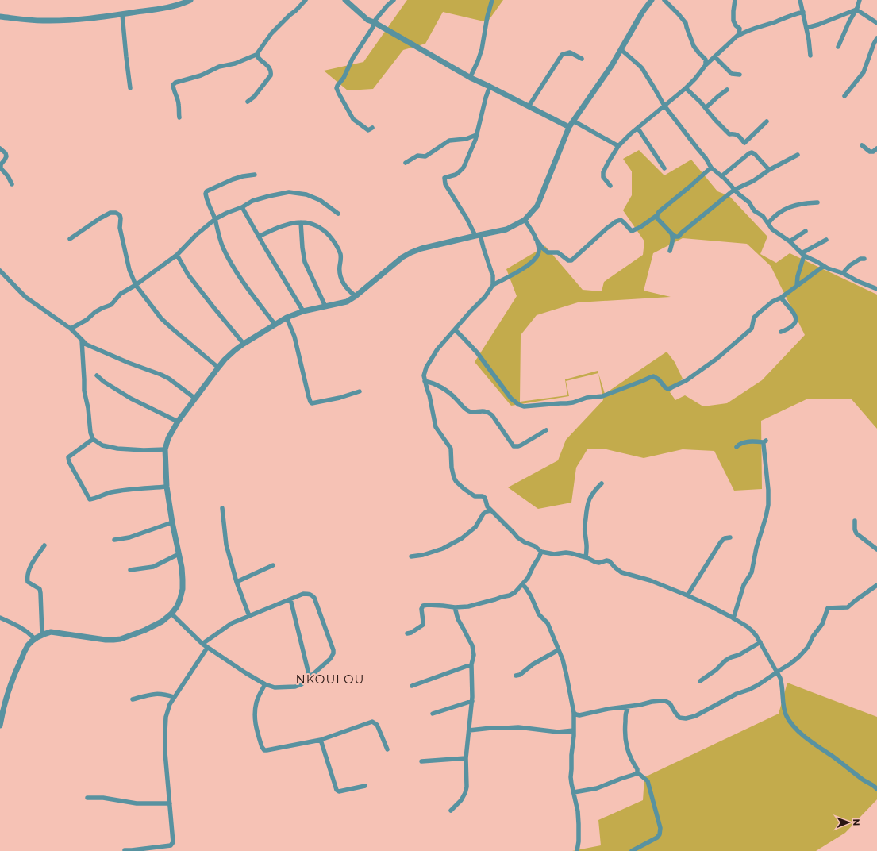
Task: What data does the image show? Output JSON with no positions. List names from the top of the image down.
{
  "districts": ["NKOULOU"],
  "north": "right"
}
